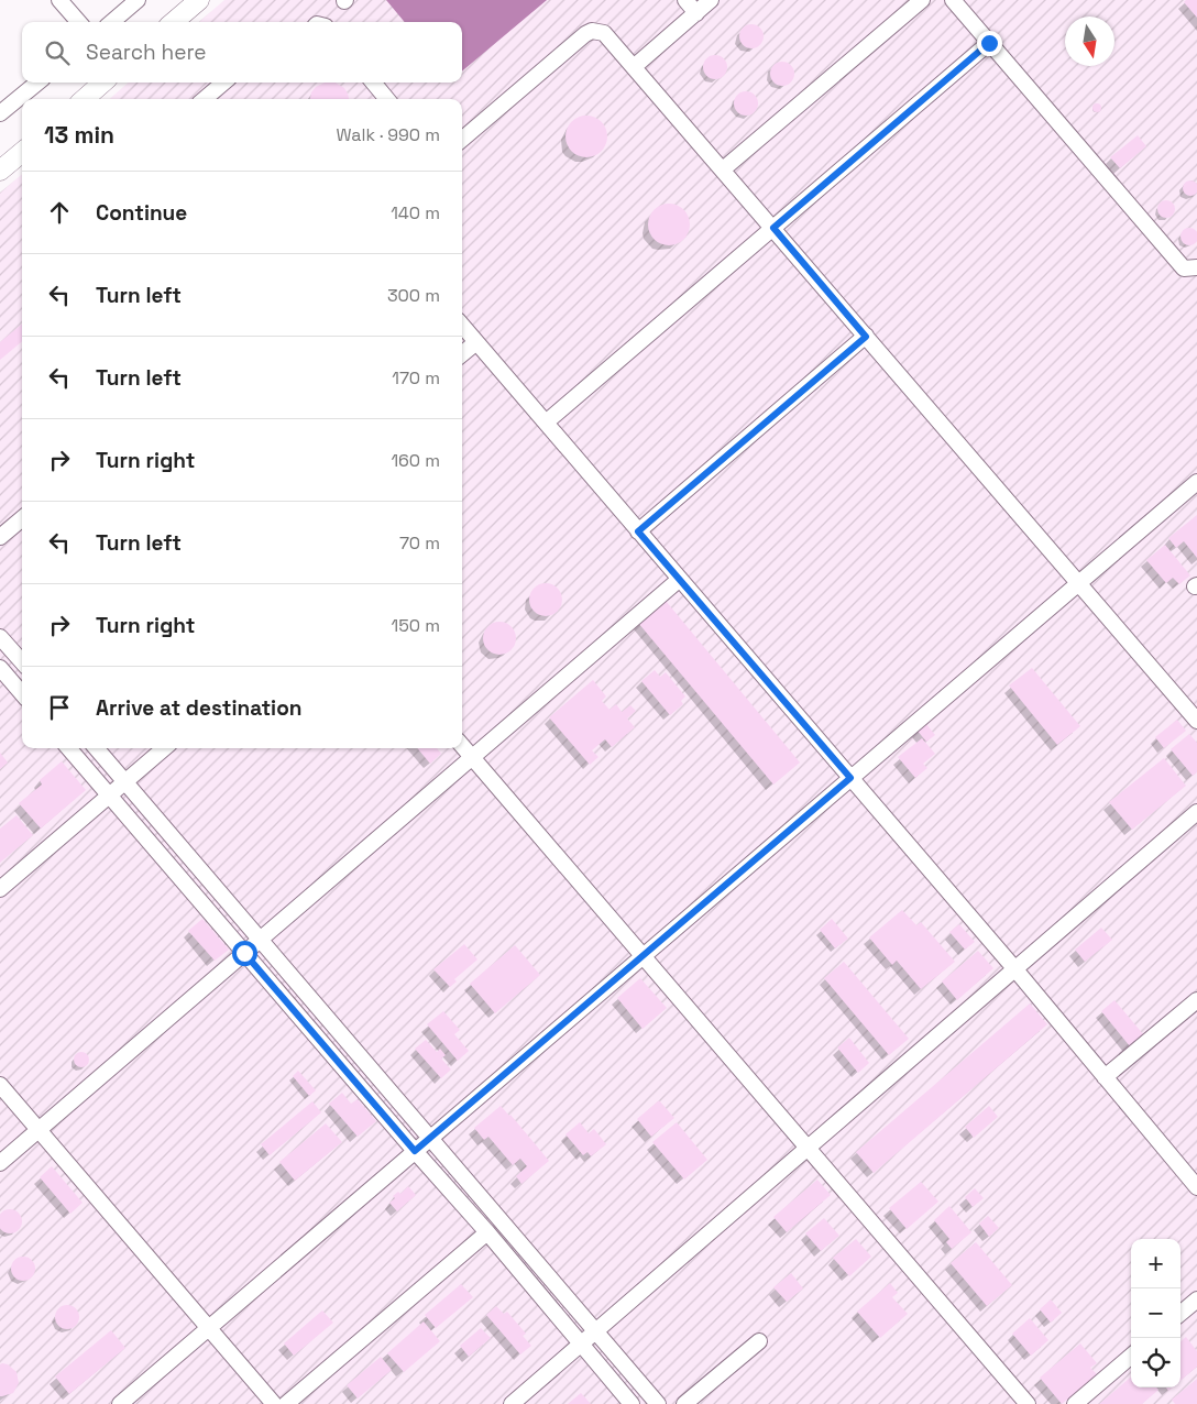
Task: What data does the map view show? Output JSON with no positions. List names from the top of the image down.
{
  "north": "bottom",
  "page": {
    "search": "Search here",
    "heading": ["13 min", "Walk · 990 m"],
    "list": [
      ["Continue", "140 m"],
      ["Turn left", "300 m"],
      ["Turn left", "170 m"],
      ["Turn right", "160 m"],
      ["Turn left", "70 m"],
      ["Turn right", "150 m"],
      "Arrive at destination"
    ],
    "map_buttons": ["+", "−"]
  }
}
